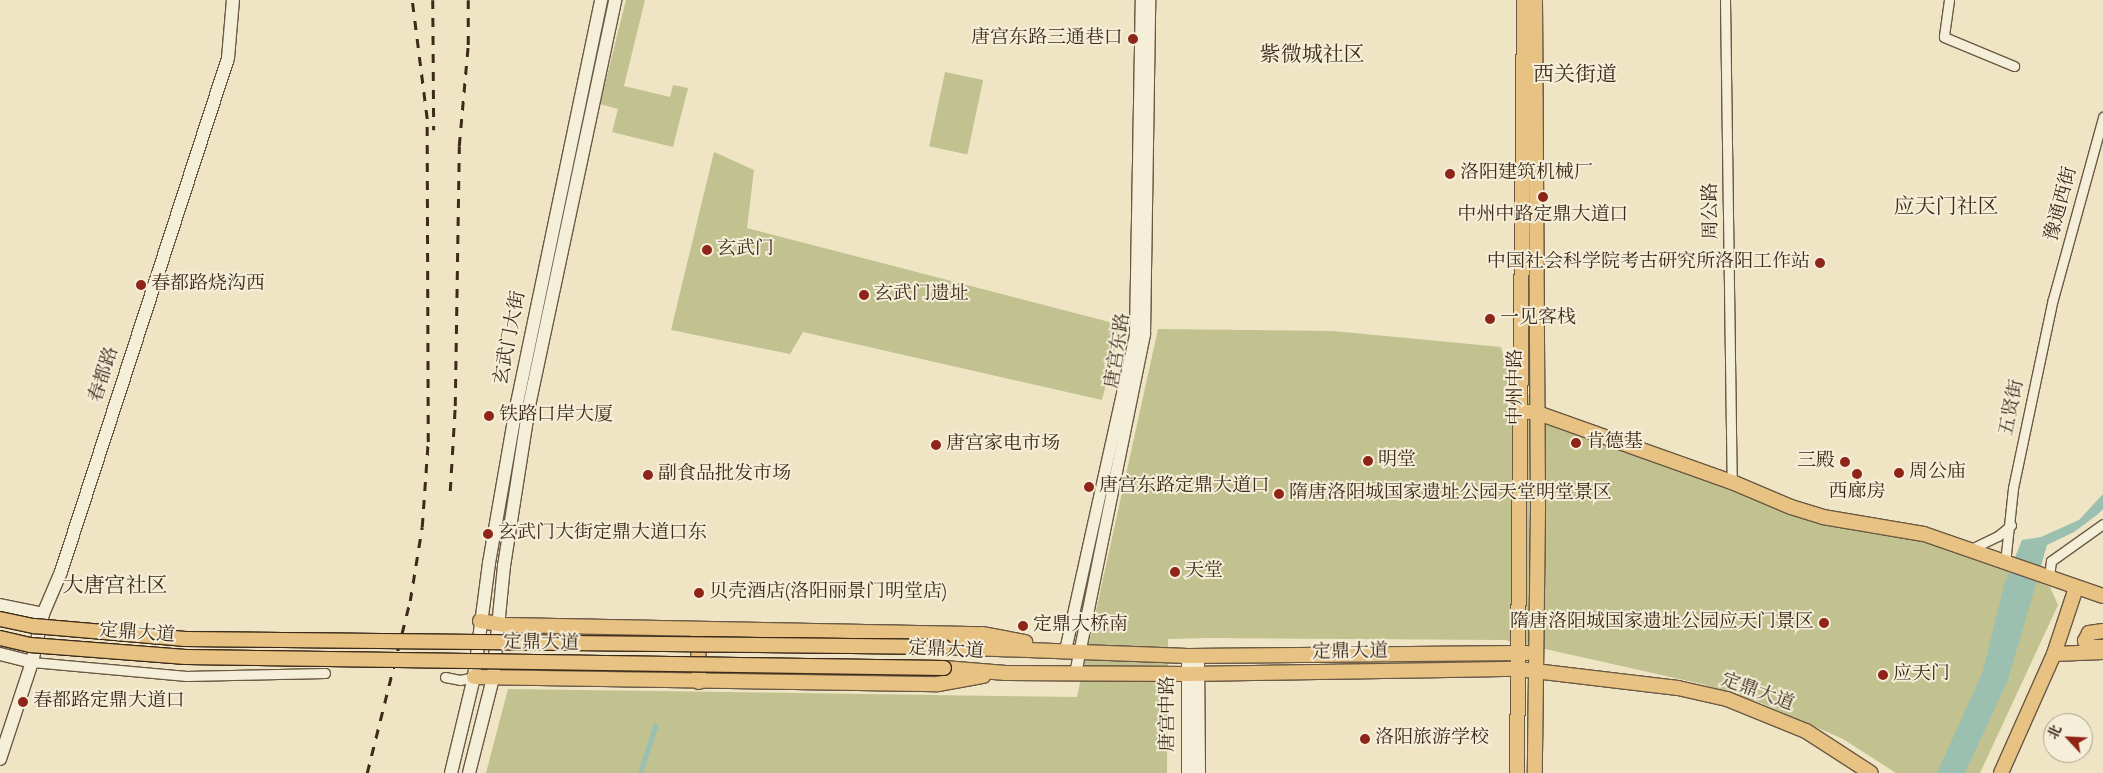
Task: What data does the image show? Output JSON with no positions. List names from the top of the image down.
{
  "streets": {
    "main road": [
      "玄武门大街",
      "春都路",
      "中州中路",
      "定鼎大道",
      "唐宫中路"
    ],
    "street": [
      "豫通西街",
      "周公路",
      "唐宫东路",
      "五贤街"
    ]
  },
  "crossings": [
    ["豫通西街", "五贤街"],
    ["唐宫东路", "定鼎大道"],
    ["中州中路", "定鼎大道"],
    ["定鼎大道", "唐宫中路"]
  ],
  "districts": [
    "紫微城社区",
    "西关街道",
    "应天门社区",
    "大唐宫社区"
  ],
  "places": [
    "唐宫东路三通巷口",
    "洛阳建筑机械厂",
    "中州中路定鼎大道口",
    "玄武门",
    "中国社会科学院考古研究所洛阳工作站",
    "春都路烧沟西",
    "玄武门遗址",
    "一见客栈",
    "铁路口岸大厦",
    "肯德基",
    "唐宫家电市场",
    "明堂",
    "三殿",
    "周公庙",
    "西廊房",
    "副食品批发市场",
    "唐宫东路定鼎大道口",
    "隋唐洛阳城国家遗址公园天堂明堂景区",
    "玄武门大街定鼎大道口东",
    "天堂",
    "贝壳酒店(洛阳丽景门明堂店)",
    "隋唐洛阳城国家遗址公园应天门景区",
    "定鼎大桥南",
    "应天门",
    "春都路定鼎大道口",
    "洛阳旅游学校"
  ],
  "north": "top left"
}
